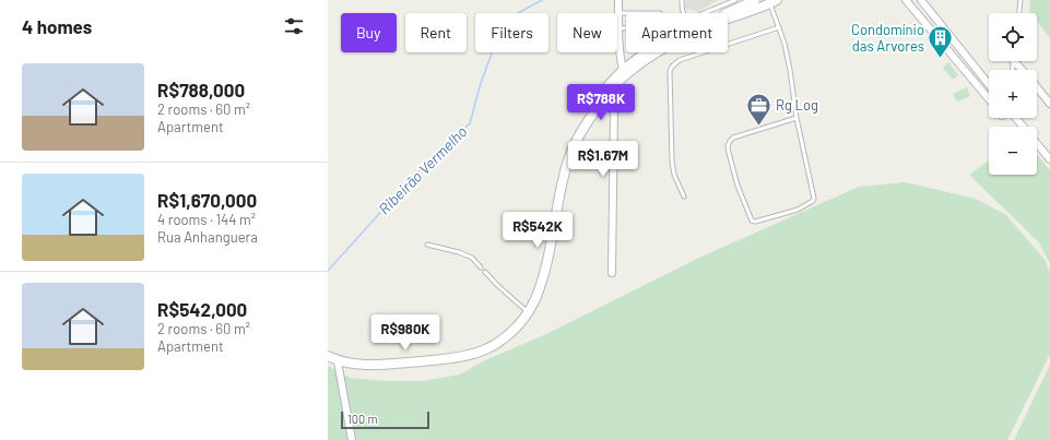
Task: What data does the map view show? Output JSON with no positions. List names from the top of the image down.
{
  "water": ["Ribeirão Vermelho"],
  "places": {
    "building": ["Condomínio das Arvores"],
    "office": ["Rg Log"]
  },
  "scale_bar": "100 m",
  "page": {
    "heading": "4 homes",
    "map_buttons": ["+", "−"],
    "chip": [
      "Buy",
      "Rent",
      "Filters",
      "New",
      "Apartment"
    ],
    "list": [
      {
        "name": "R$788,000",
        "note": "2 rooms · 60 m² · Apartment"
      },
      {
        "name": "R$1,670,000",
        "note": "4 rooms · 144 m² · Rua Anhanguera"
      },
      {
        "name": "R$542,000",
        "note": "2 rooms · 60 m² · Apartment"
      }
    ],
    "price": [
      "R$788K",
      "R$1.67M",
      "R$542K",
      "R$980K"
    ],
    "scale": "100 m"
  }
}
